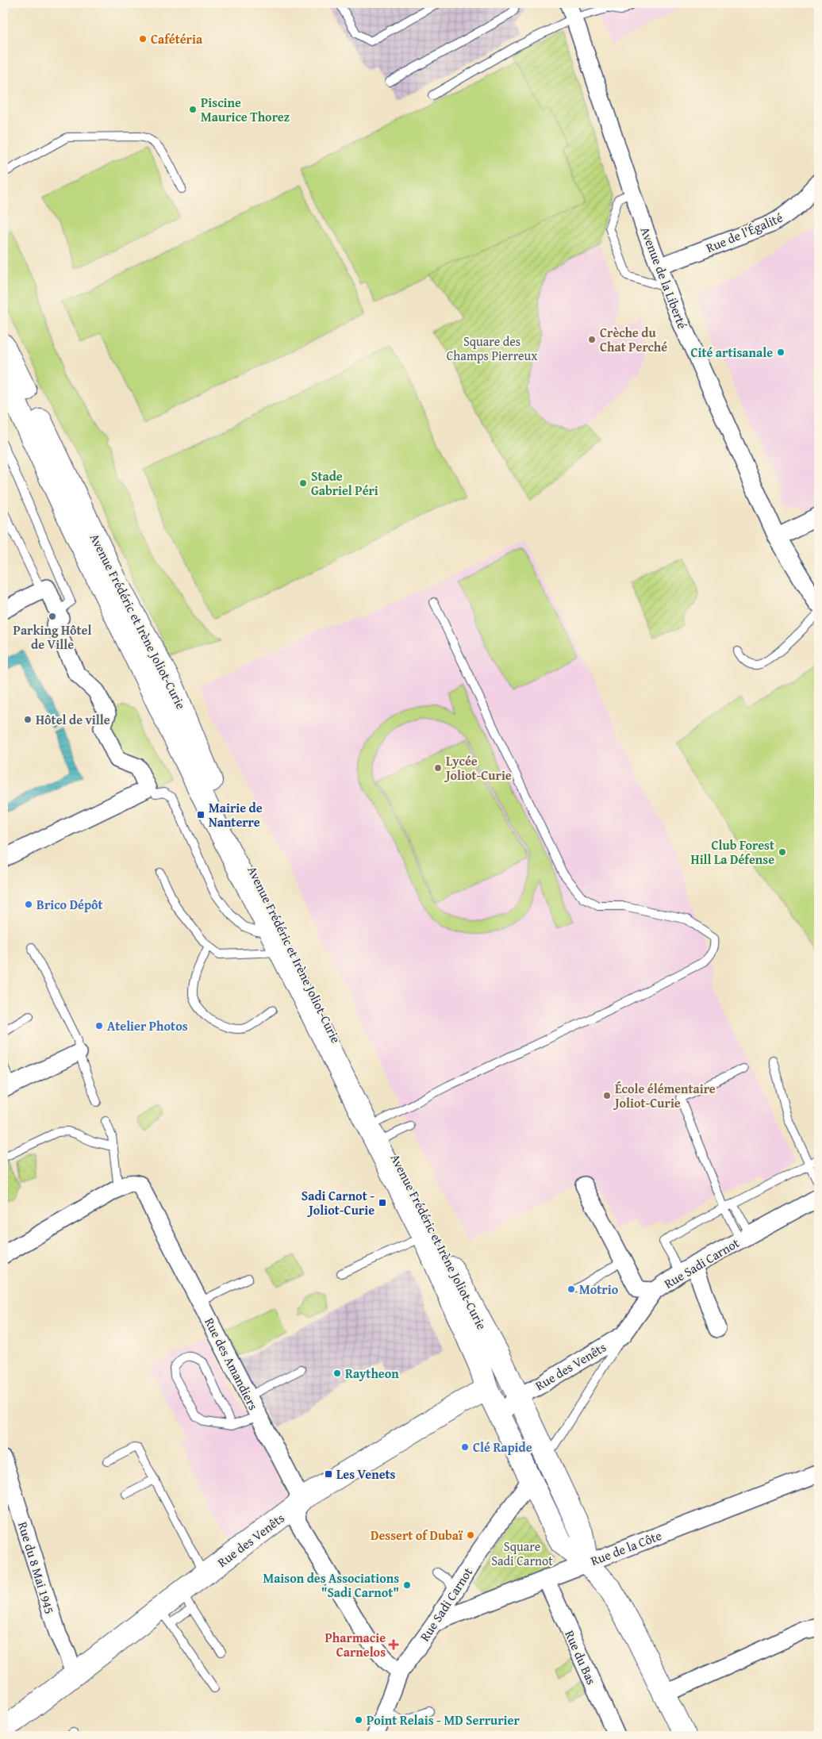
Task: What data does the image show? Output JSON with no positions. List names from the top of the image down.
{
  "streets": {
    "main road": ["Avenue Frédéric et Irène Joliot-Curie", "Rue des Venêts"],
    "street": [
      "Rue de l'Égalité",
      "Avenue de la Liberté",
      "Rue Sadi Carnot",
      "Rue des Amandiers",
      "Rue de la Côte",
      "Rue du 8 Mai 1945",
      "Rue du Bas"
    ]
  },
  "crossings": [
    ["Rue de l'Égalité", "Avenue de la Liberté"],
    ["Avenue Frédéric et Irène Joliot-Curie", "Rue Sadi Carnot"],
    ["Avenue Frédéric et Irène Joliot-Curie", "Rue des Venêts"],
    ["Avenue Frédéric et Irène Joliot-Curie", "Rue de la Côte"],
    ["Rue Sadi Carnot", "Rue des Amandiers"],
    ["Rue Sadi Carnot", "Rue des Venêts"],
    ["Rue Sadi Carnot", "Rue de la Côte"],
    ["Rue des Amandiers", "Rue des Venêts"],
    ["Rue des Venêts", "Rue du 8 Mai 1945"],
    ["Rue de la Côte", "Rue du Bas"]
  ],
  "parks": ["Square des Champs Pierreux", "Square Sadi Carnot"],
  "places": {
    "other": [
      "Cafétéria",
      "Piscine Maurice Thorez",
      "Crèche du Chat Perché",
      "Cité artisanale",
      "Stade Gabriel Péri",
      "Parking Hôtel de Ville",
      "Hôtel de ville",
      "Lycée Joliot-Curie",
      "Club Forest Hill La Défense",
      "Brico Dépôt",
      "Atelier Photos",
      "École élémentaire Joliot-Curie",
      "Motrio",
      "Raytheon",
      "Clé Rapide",
      "Dessert of Dubaï",
      "Maison des Associations \"Sadi Carnot\"",
      "Point Relais - MD Serrurier"
    ],
    "transit": ["Mairie de Nanterre", "Sadi Carnot - Joliot-Curie", "Les Venets"],
    "health": ["Pharmacie Carnelos"]
  }
}
